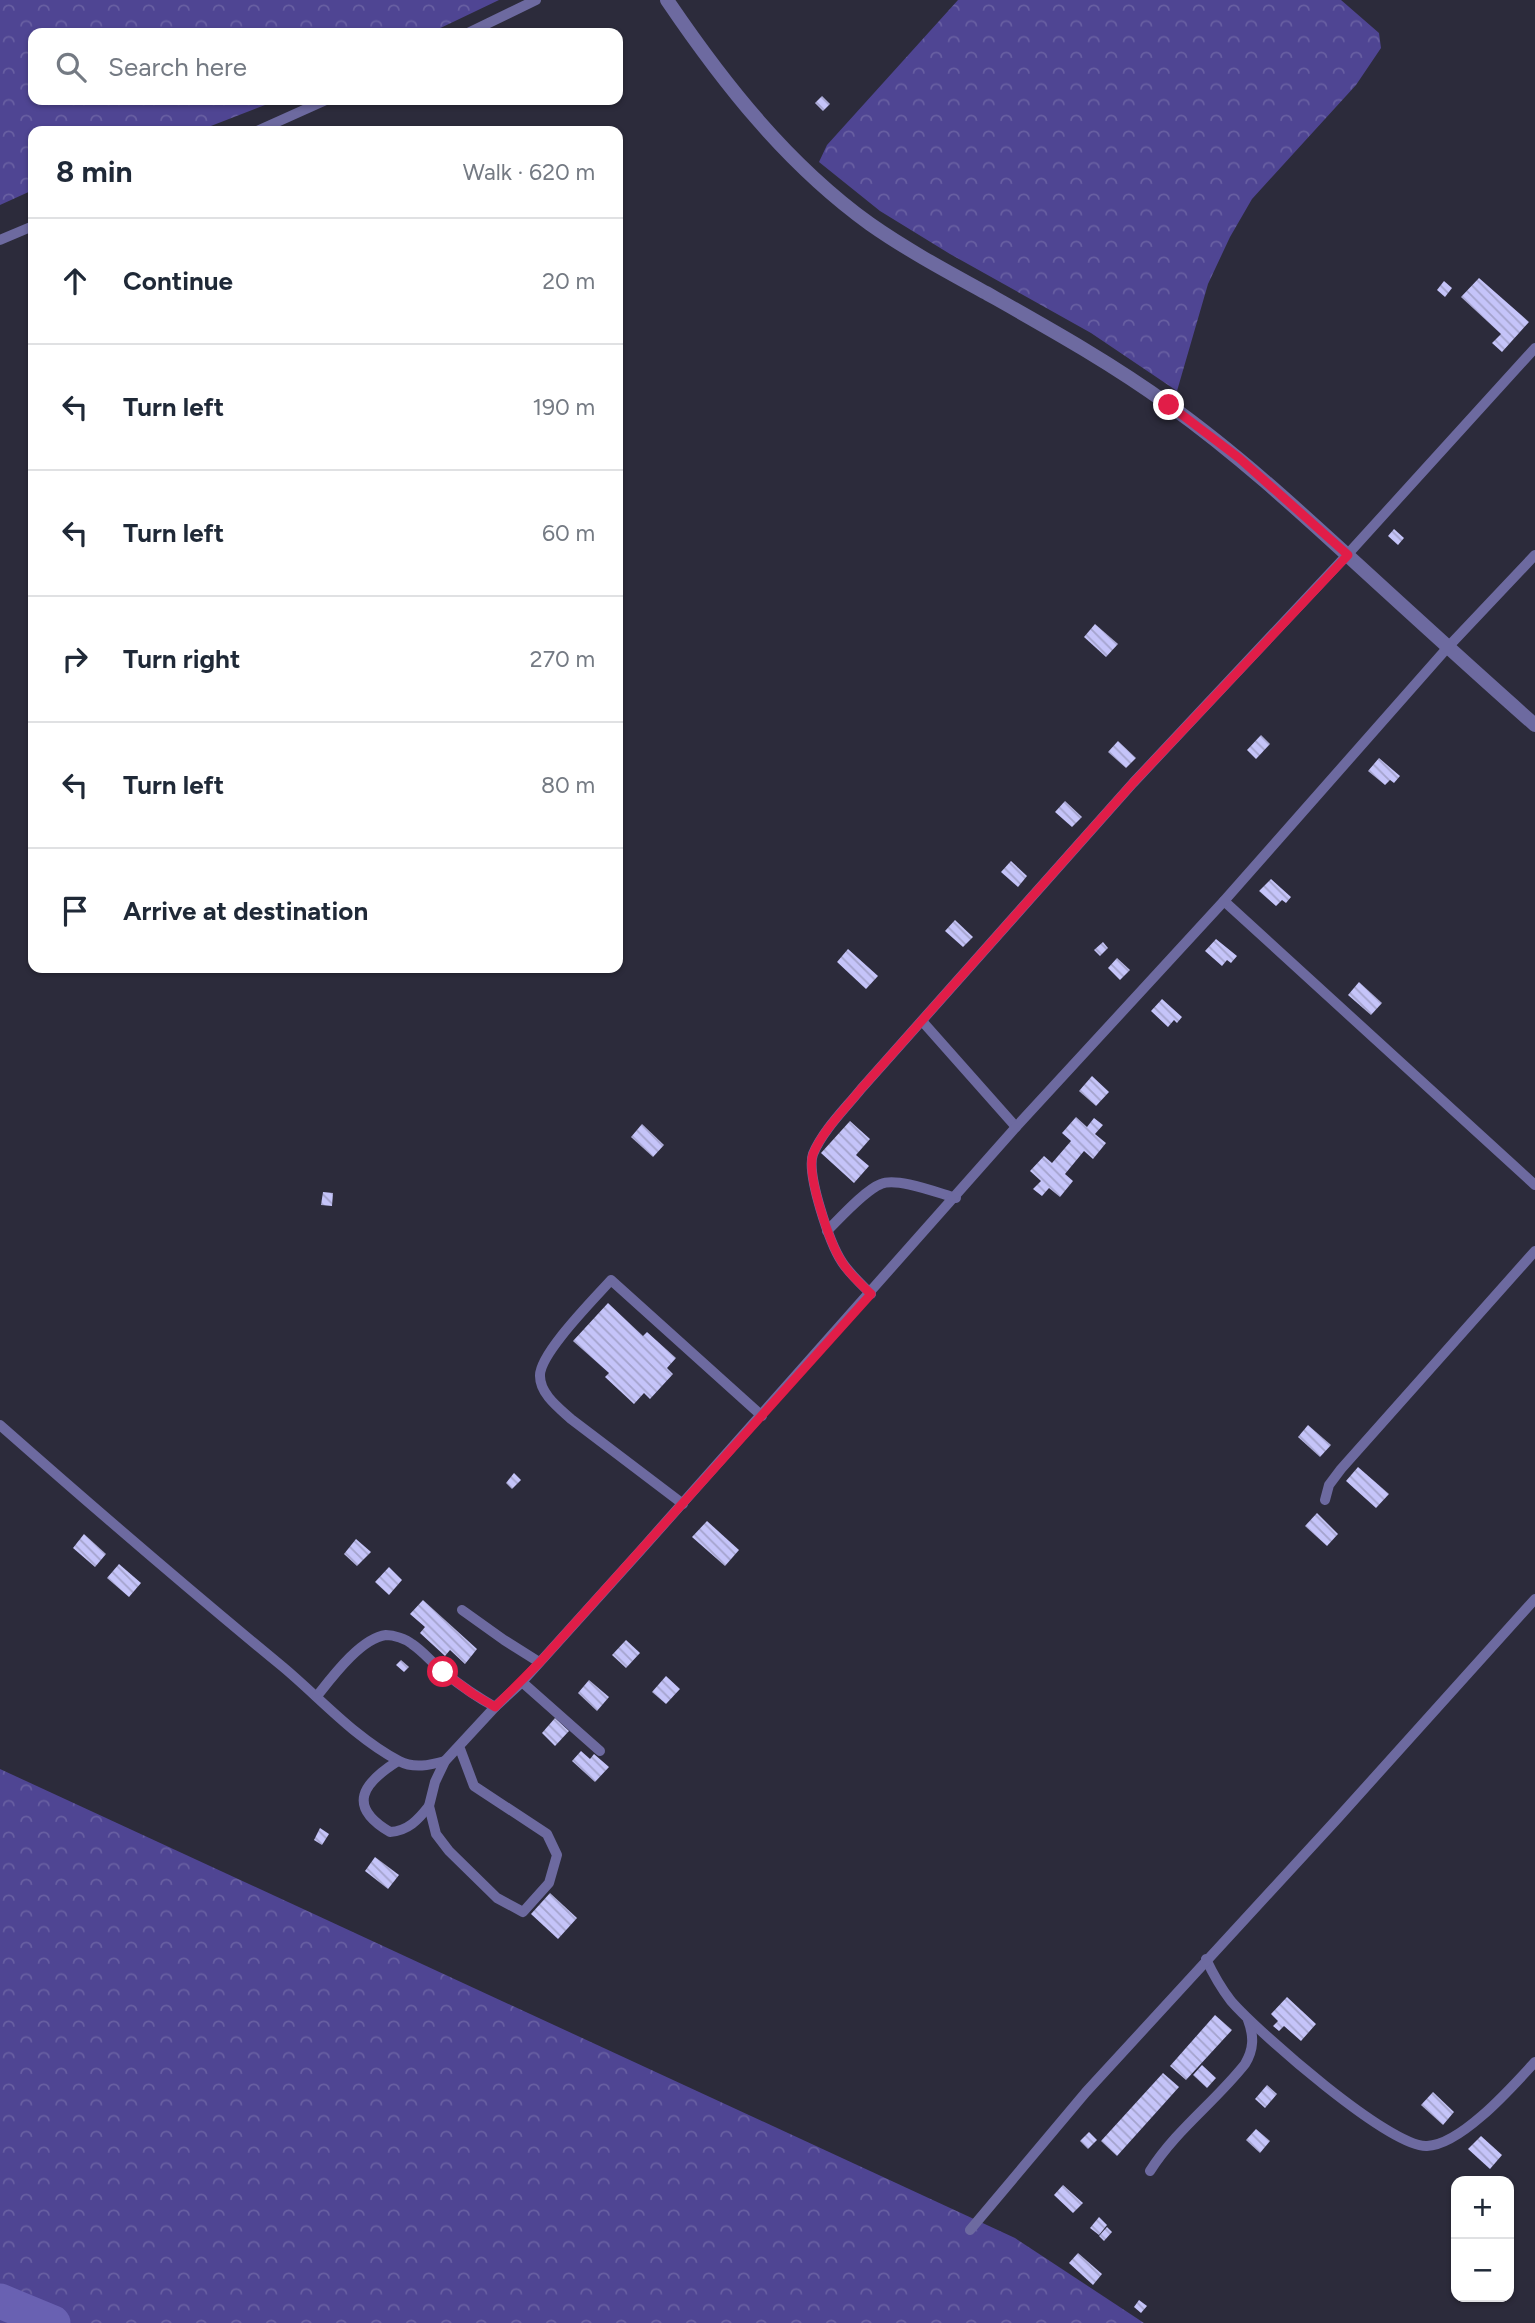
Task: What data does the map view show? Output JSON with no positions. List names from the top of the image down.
{
  "page": {
    "search": "Search here",
    "heading": ["8 min", "Walk · 620 m"],
    "list": [
      ["Continue", "20 m"],
      ["Turn left", "190 m"],
      ["Turn left", "60 m"],
      ["Turn right", "270 m"],
      ["Turn left", "80 m"],
      "Arrive at destination"
    ],
    "map_buttons": ["+", "−"]
  }
}
